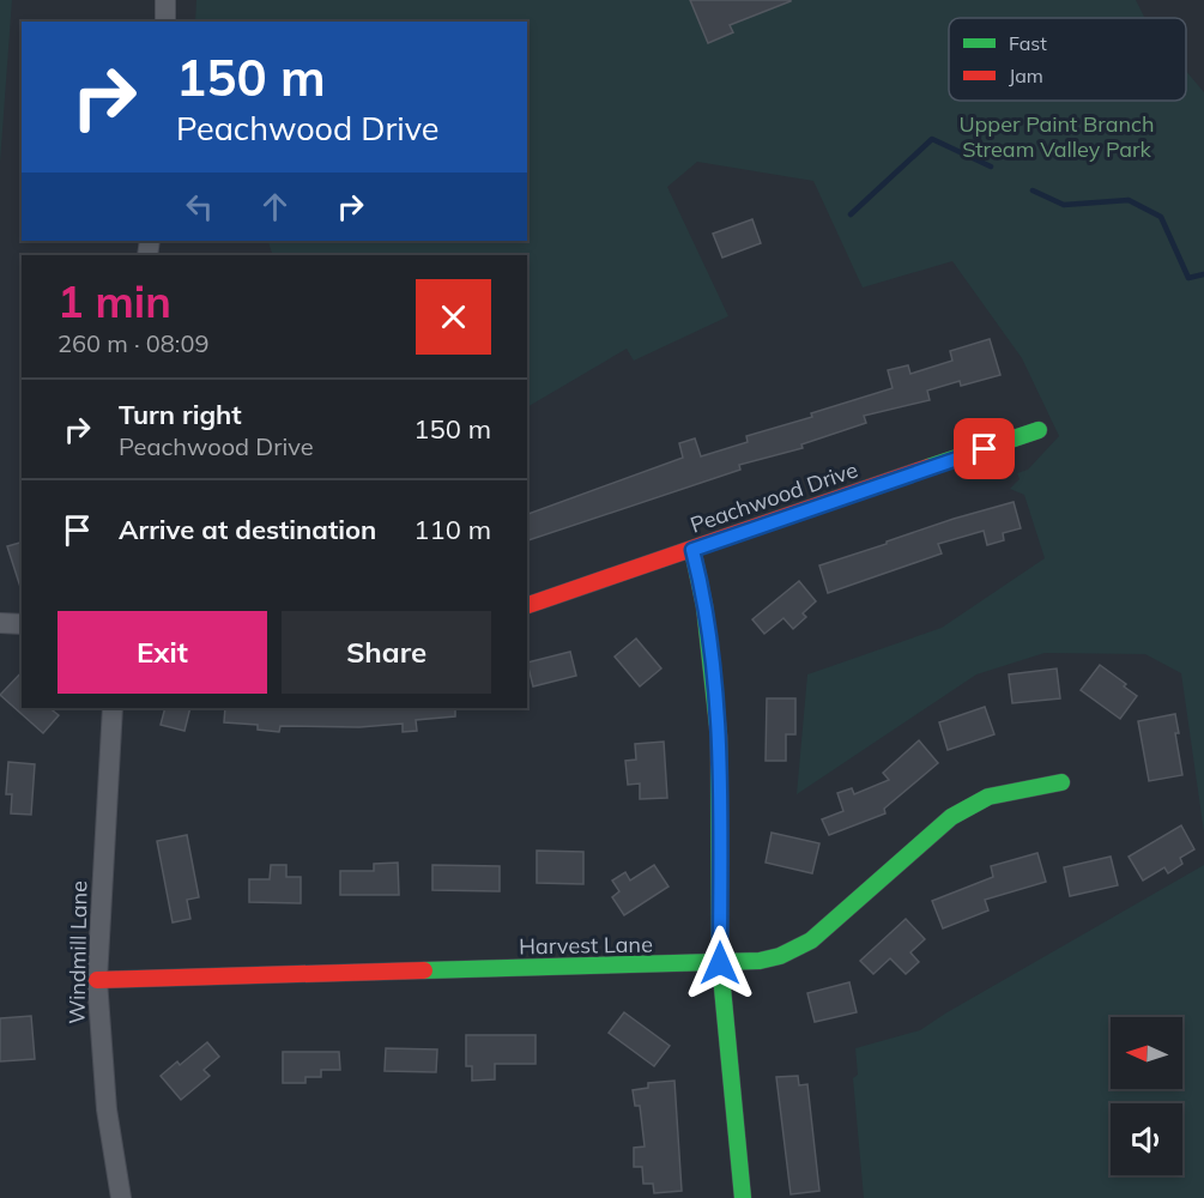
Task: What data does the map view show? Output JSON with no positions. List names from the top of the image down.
{
  "streets": {
    "street": ["Peachwood Drive", "Harvest Lane", "Windmill Lane"]
  },
  "crossings": [
    ["Harvest Lane", "Windmill Lane"]
  ],
  "parks": ["Upper Paint Branch Stream Valley Park"],
  "legend": ["Fast", "Jam"],
  "north": "left",
  "page": {
    "turn": ["150 m", "Peachwood Drive"],
    "heading": ["1 min", "260 m · 08:09"],
    "list": [
      {
        "name": "Turn right",
        "note": "Peachwood Drive",
        "value": "150 m"
      },
      {
        "name": "Arrive at destination",
        "value": "110 m"
      }
    ],
    "buttons": ["Exit", "Share"]
  }
}
